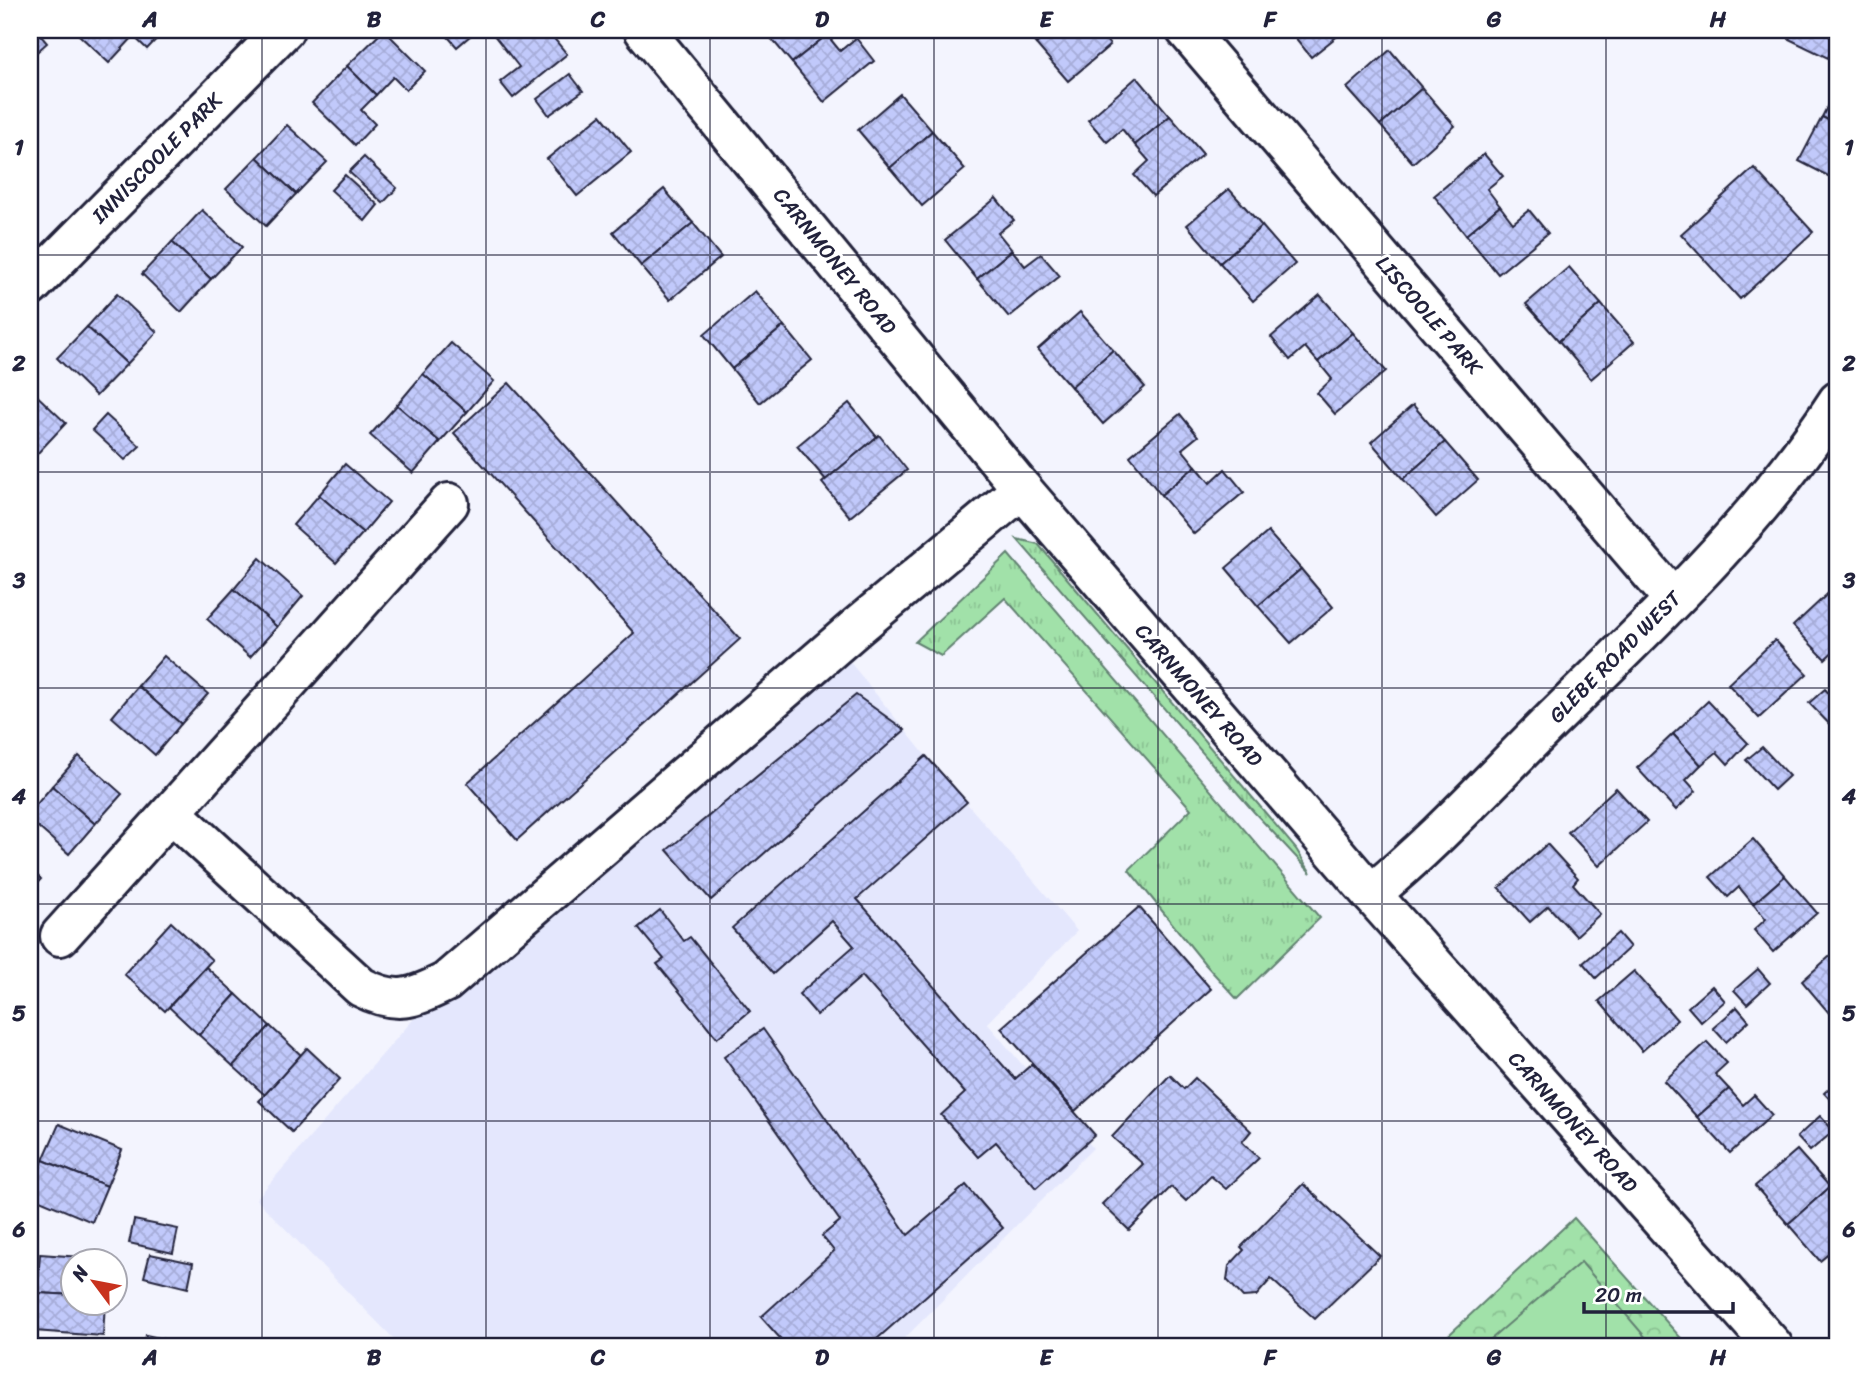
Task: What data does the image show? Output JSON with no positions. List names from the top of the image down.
{
  "streets": {
    "street": [
      "INNISCOOLE PARK",
      "CARNMONEY ROAD",
      "LISCOOLE PARK",
      "GLEBE ROAD WEST"
    ]
  },
  "crossings": [
    ["CARNMONEY ROAD", "GLEBE ROAD WEST"],
    ["LISCOOLE PARK", "GLEBE ROAD WEST"]
  ],
  "scale_bar": "20 m",
  "north": "top left",
  "grid": {
    "columns": [
      "A",
      "B",
      "C",
      "D",
      "E",
      "F",
      "G",
      "H"
    ],
    "rows": [
      "1",
      "2",
      "3",
      "4",
      "5",
      "6"
    ]
  }
}
